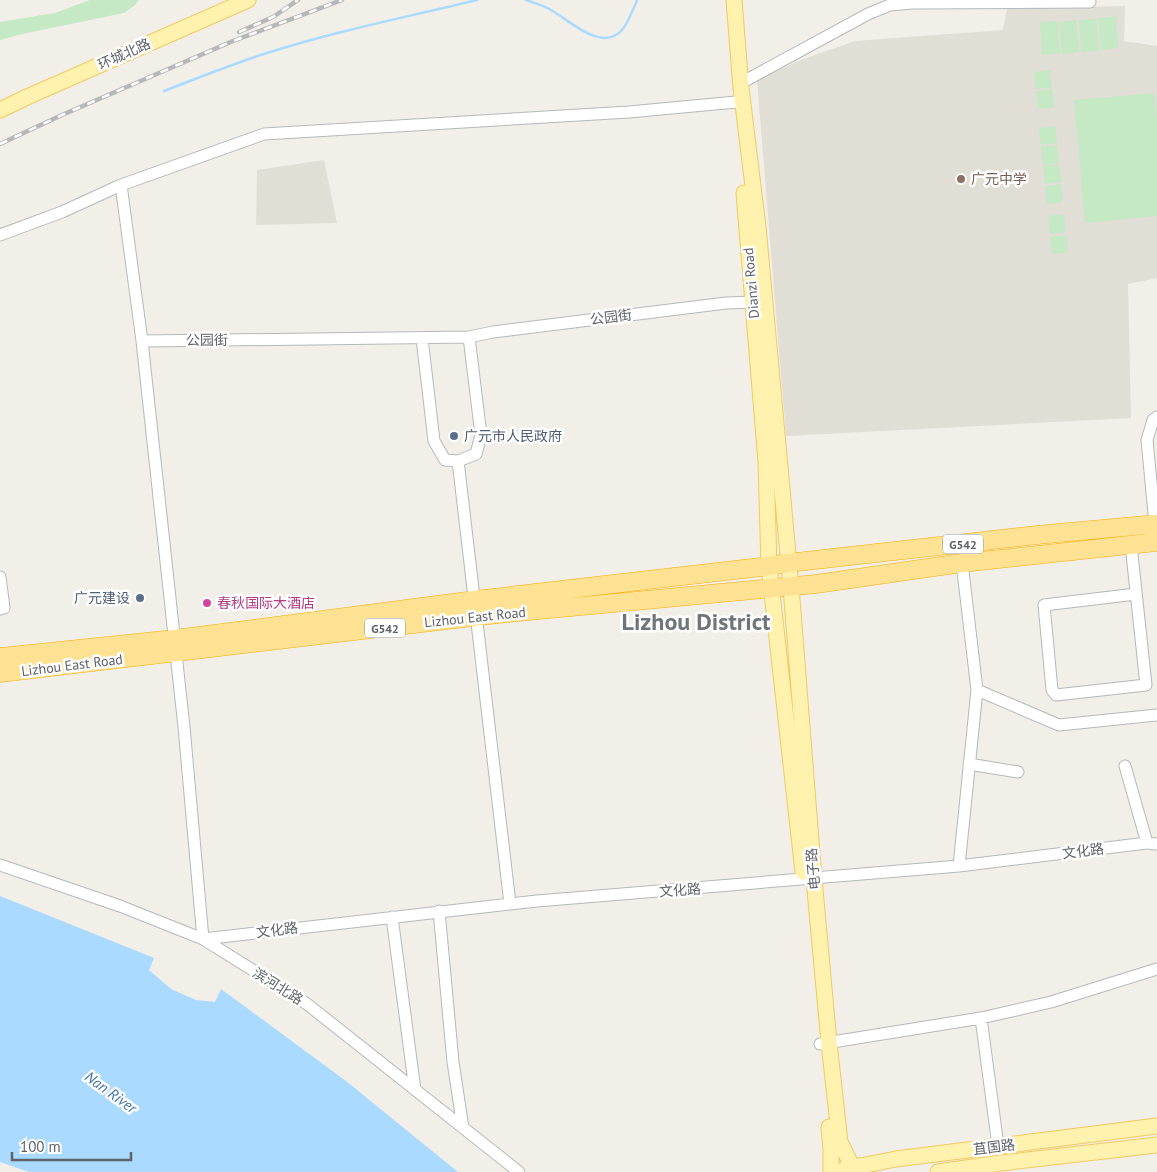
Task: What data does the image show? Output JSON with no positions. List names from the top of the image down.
{
  "streets": {
    "highway": ["G542", "Lizhou East Road"],
    "main road": [
      "环城北路",
      "Dianzi Road",
      "电子路",
      "苴国路"
    ],
    "street": ["公园街", "文化路", "滨河北路"]
  },
  "crossings": [
    ["Dianzi Road", "公园街"],
    ["Dianzi Road", "G542"],
    ["Dianzi Road", "Lizhou East Road"],
    ["Dianzi Road", "电子路"],
    ["G542", "Lizhou East Road"],
    ["G542", "电子路"],
    ["Lizhou East Road", "电子路"],
    ["文化路", "电子路"],
    ["文化路", "滨河北路"],
    ["电子路", "苴国路"]
  ],
  "districts": ["Lizhou District"],
  "water": ["Nan River"],
  "places": [
    "广元中学",
    "广元市人民政府",
    "广元建设",
    "春秋国际大酒店"
  ],
  "scale_bar": "100 m"
}
